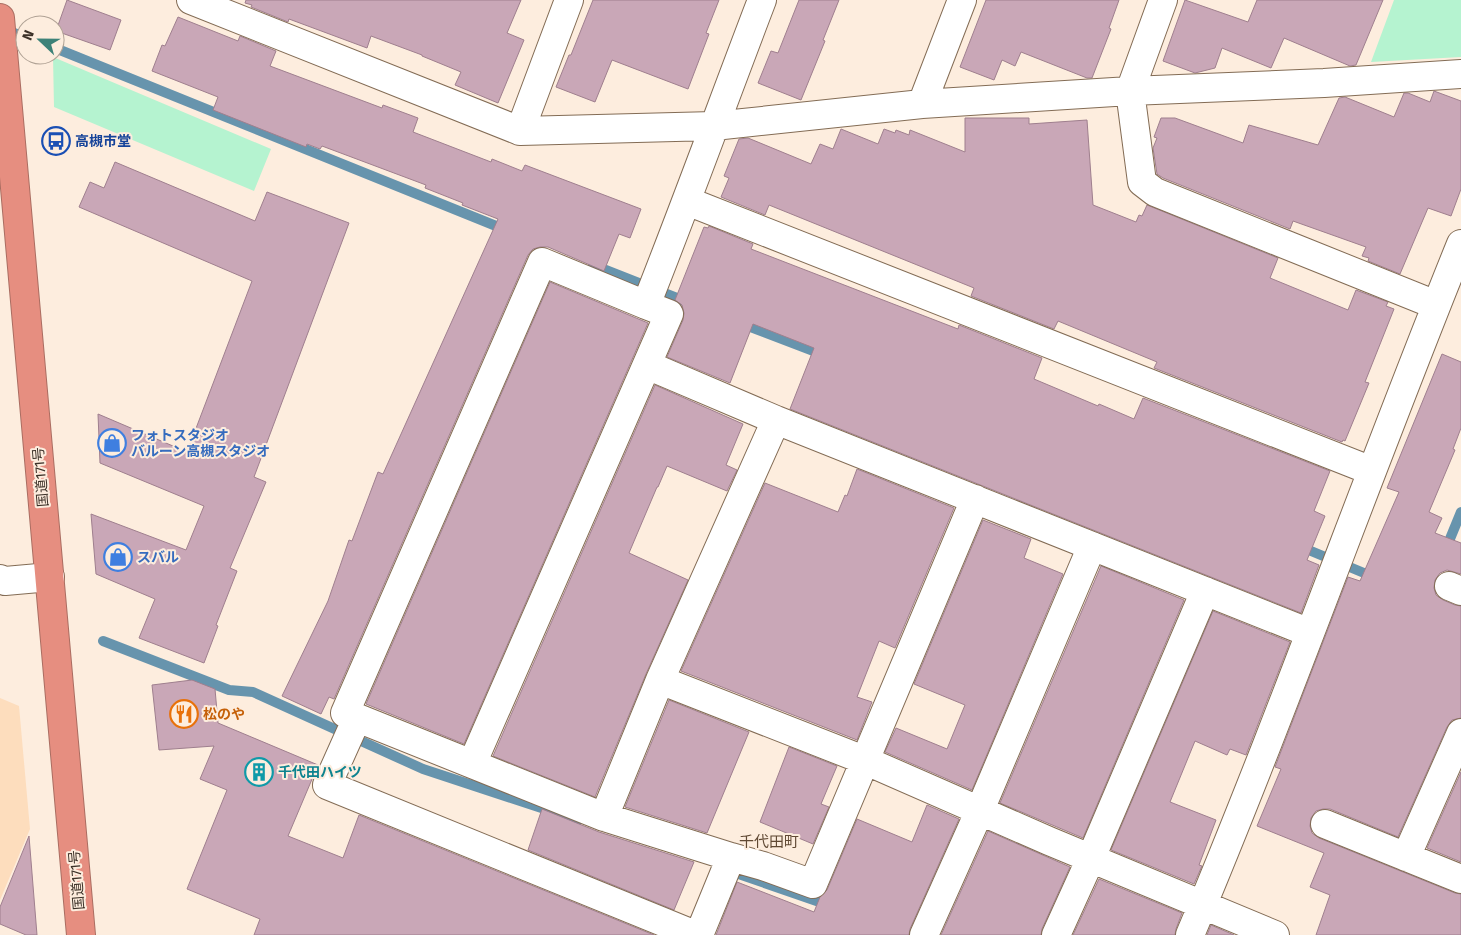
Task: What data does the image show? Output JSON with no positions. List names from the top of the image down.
{
  "streets": {
    "highway": ["国道171号"]
  },
  "districts": ["千代田町"],
  "places": {
    "bus stop": ["高槻市堂"],
    "shop": ["フォトスタジオ バルーン高槻スタジオ", "スバル"],
    "restaurant": ["松のや"],
    "building": ["千代田ハイツ"]
  },
  "north": "left"
}
